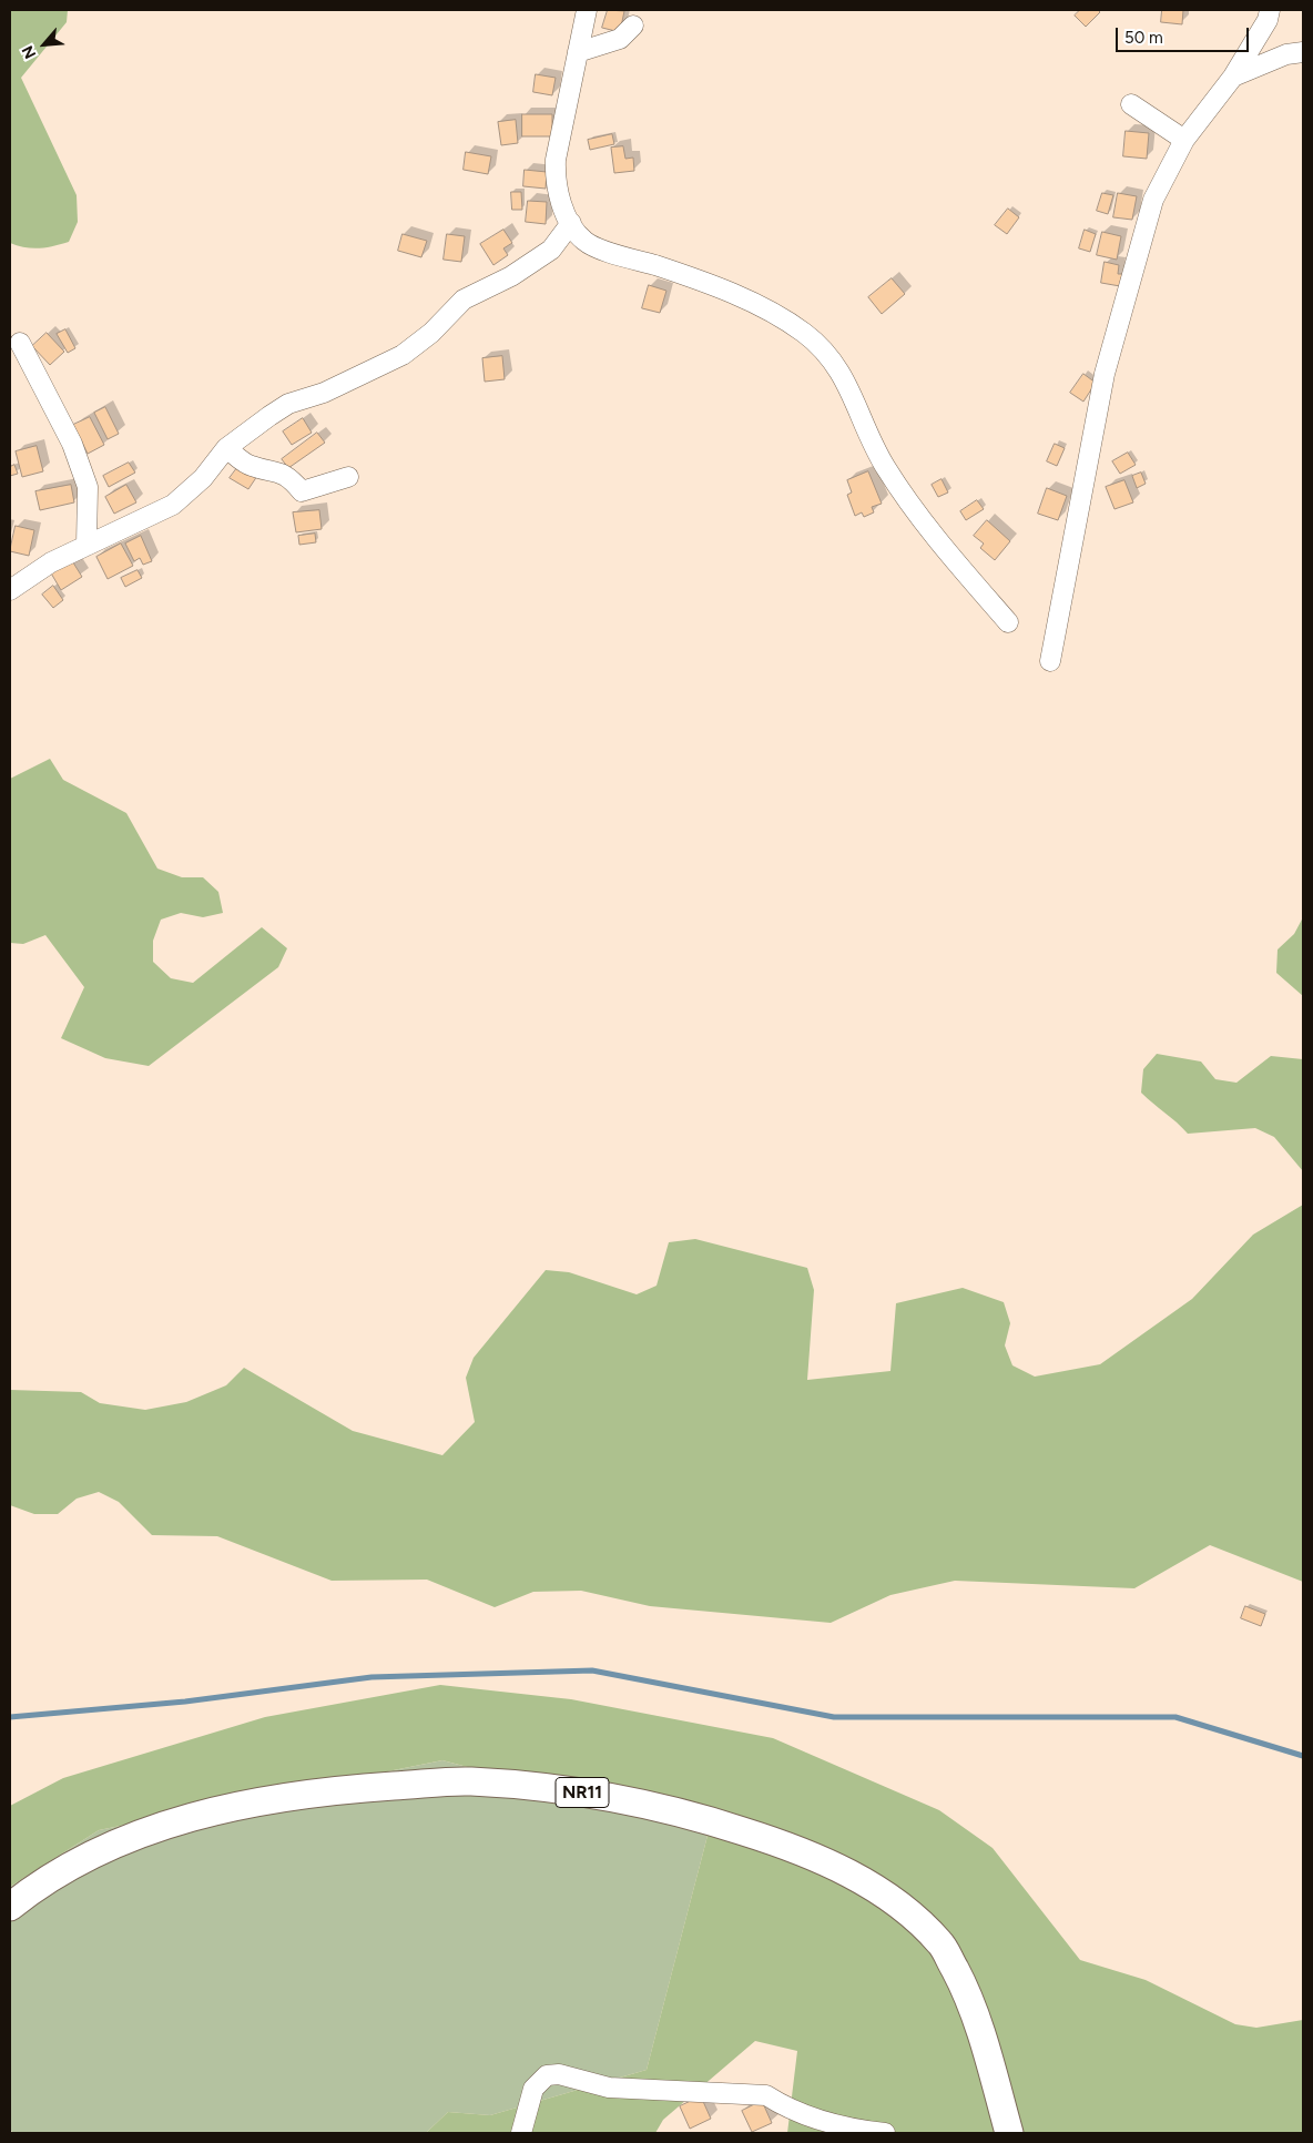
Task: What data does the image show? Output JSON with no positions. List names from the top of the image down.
{
  "streets": {
    "highway": ["NR11"]
  },
  "scale_bar": "50 m",
  "north": "bottom left"
}
